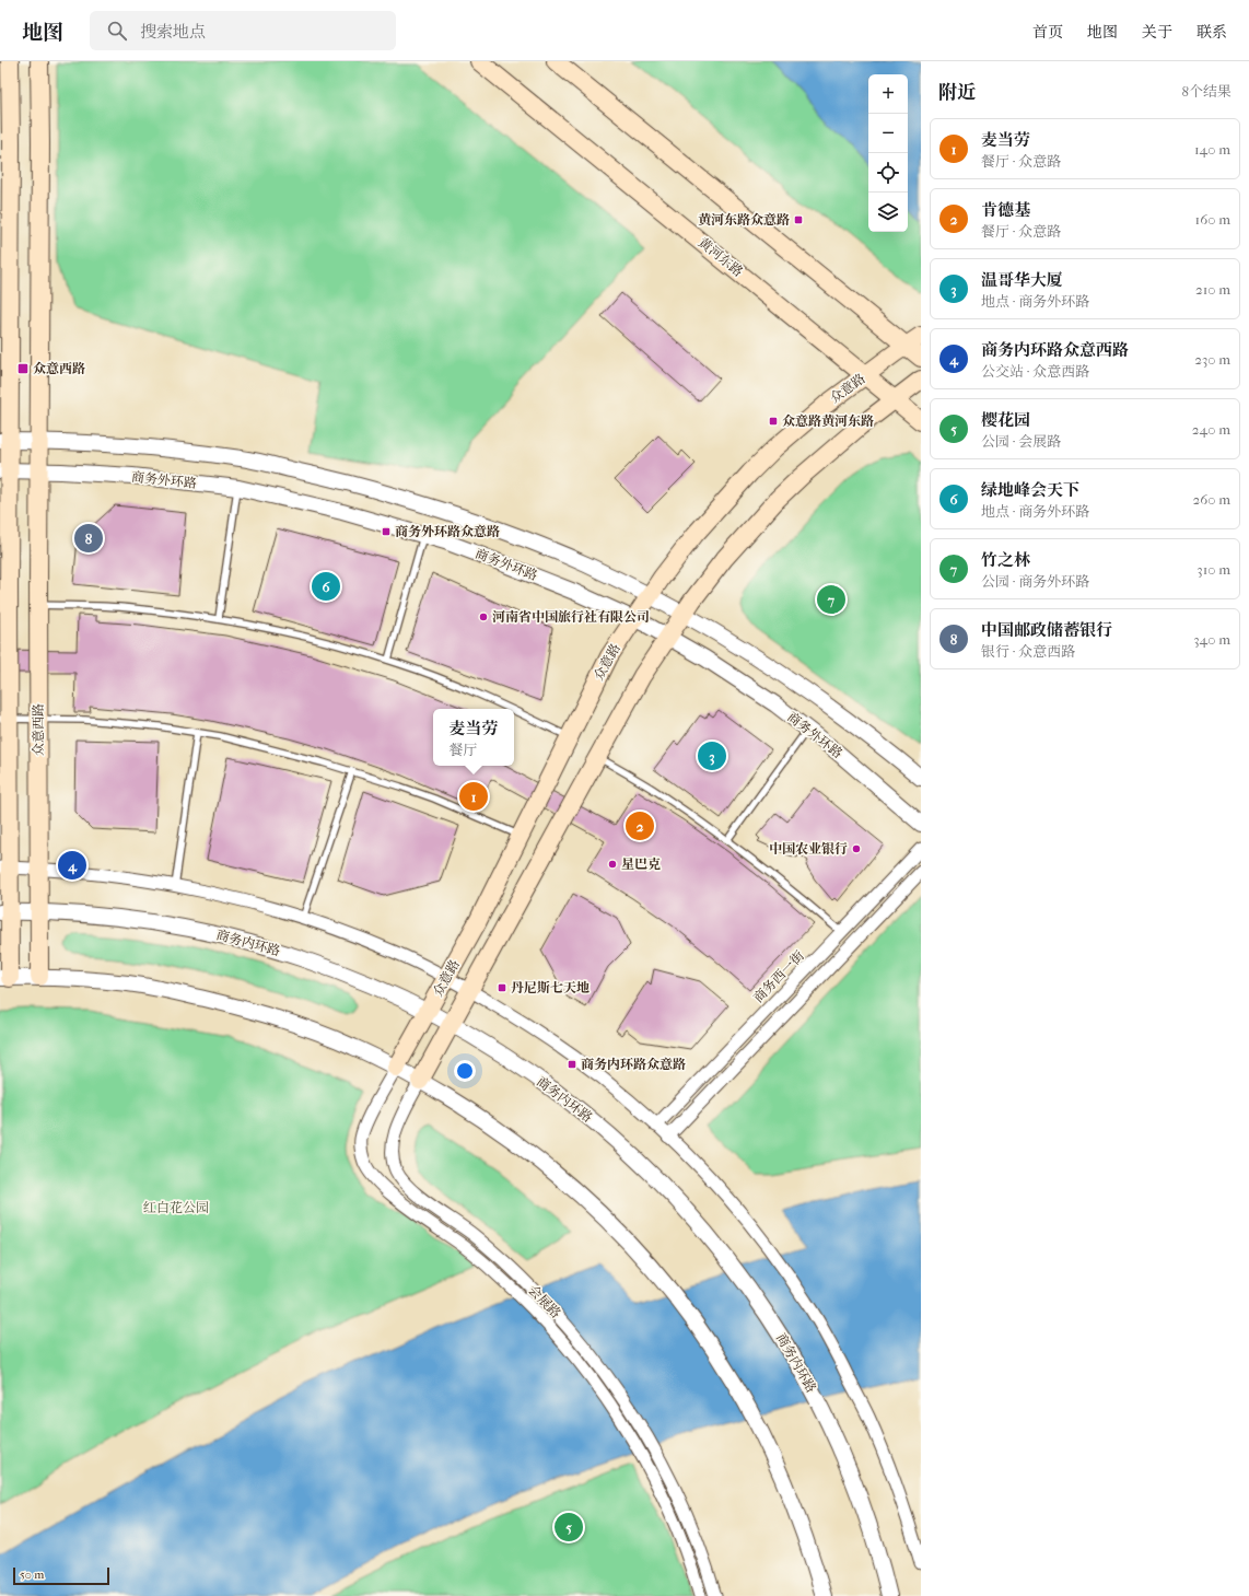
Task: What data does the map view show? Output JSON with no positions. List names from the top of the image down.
{
  "streets": {
    "main road": ["黄河东路", "众意路", "众意西路"],
    "street": [
      "商务外环路",
      "商务内环路",
      "商务西一街",
      "会展路"
    ]
  },
  "crossings": [
    ["黄河东路", "众意路"],
    ["众意路", "商务外环路"],
    ["众意路", "商务内环路"],
    ["众意路", "会展路"],
    ["商务外环路", "众意西路"],
    ["众意西路", "商务内环路"]
  ],
  "parks": ["红白花公园"],
  "places": {
    "transit": [
      "黄河东路众意路",
      "众意西路",
      "众意路黄河东路",
      "商务外环路众意路",
      "丹尼斯七天地",
      "商务内环路众意路"
    ],
    "other": ["河南省中国旅行社有限公司", "中国农业银行", "星巴克"]
  },
  "scale_bar": "50 m",
  "page": {
    "header": "地图",
    "search": "搜索地点",
    "nav": [
      "首页",
      "地图",
      "关于",
      "联系"
    ],
    "heading": ["附近", "8个结果"],
    "map_buttons": ["+", "−"],
    "list": [
      {
        "mark": "1",
        "name": "麦当劳",
        "note": "餐厅 · 众意路",
        "value": "140 m"
      },
      {
        "mark": "2",
        "name": "肯德基",
        "note": "餐厅 · 众意路",
        "value": "160 m"
      },
      {
        "mark": "3",
        "name": "温哥华大厦",
        "note": "地点 · 商务外环路",
        "value": "210 m"
      },
      {
        "mark": "4",
        "name": "商务内环路众意西路",
        "note": "公交站 · 众意西路",
        "value": "230 m"
      },
      {
        "mark": "5",
        "name": "樱花园",
        "note": "公园 · 会展路",
        "value": "240 m"
      },
      {
        "mark": "6",
        "name": "绿地峰会天下",
        "note": "地点 · 商务外环路",
        "value": "260 m"
      },
      {
        "mark": "7",
        "name": "竹之林",
        "note": "公园 · 商务外环路",
        "value": "310 m"
      },
      {
        "mark": "8",
        "name": "中国邮政储蓄银行",
        "note": "银行 · 众意西路",
        "value": "340 m"
      }
    ],
    "pins": [
      "8",
      "6",
      "7",
      "3",
      "1",
      "2",
      "4",
      "5"
    ],
    "popup": ["麦当劳", "餐厅"],
    "scale": "50 m"
  }
}
